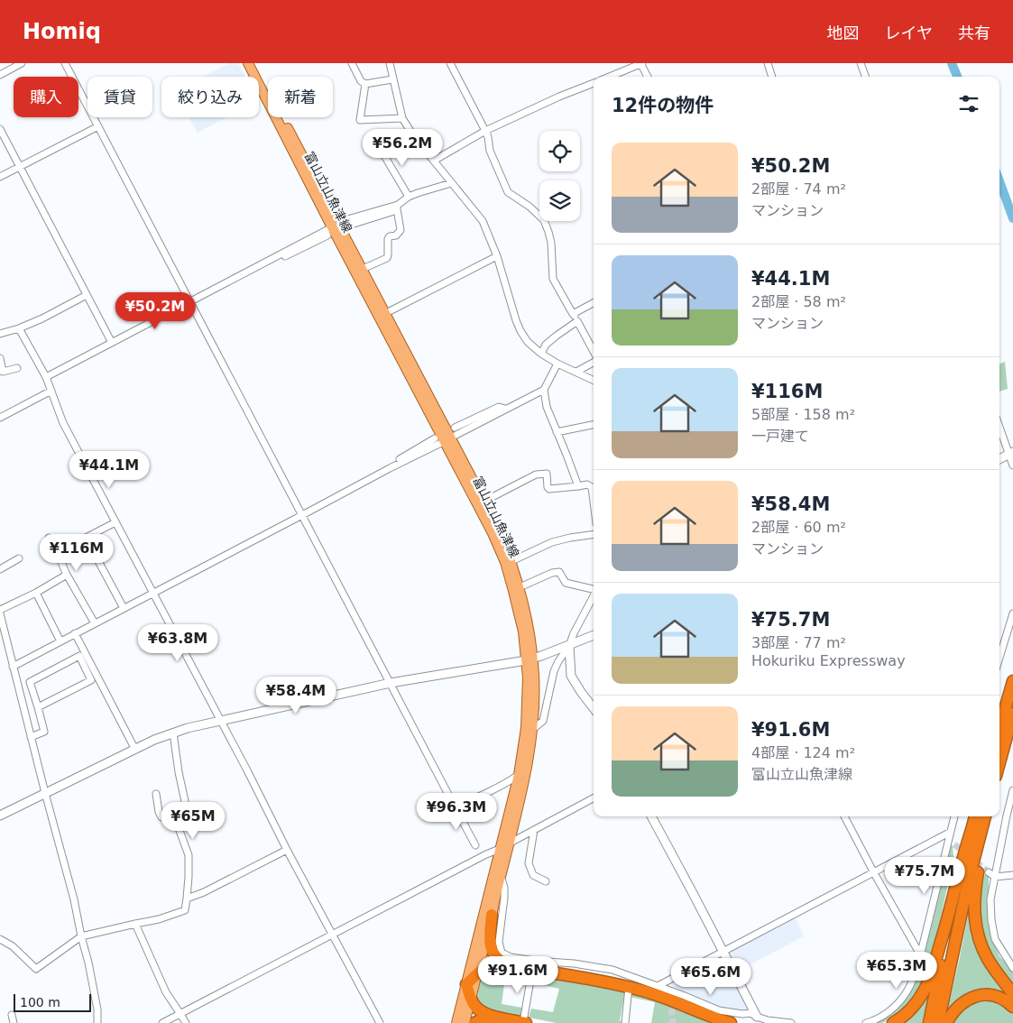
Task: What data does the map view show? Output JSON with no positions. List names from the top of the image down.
{
  "streets": {
    "main road": ["富山立山魚津線"]
  },
  "scale_bar": "100 m",
  "page": {
    "header": "Homiq",
    "nav": ["地図", "レイヤ", "共有"],
    "chip": [
      "購入",
      "賃貸",
      "絞り込み",
      "新着"
    ],
    "heading": "12件の物件",
    "price": [
      "¥56.2M",
      "¥50.2M",
      "¥44.1M",
      "¥116M",
      "¥63.8M",
      "¥58.4M",
      "¥96.3M",
      "¥65M",
      "¥75.7M",
      "¥65.3M",
      "¥91.6M",
      "¥65.6M"
    ],
    "list": [
      {
        "name": "¥50.2M",
        "note": "2部屋 · 74 m² · マンション"
      },
      {
        "name": "¥44.1M",
        "note": "2部屋 · 58 m² · マンション"
      },
      {
        "name": "¥116M",
        "note": "5部屋 · 158 m² · 一戸建て"
      },
      {
        "name": "¥58.4M",
        "note": "2部屋 · 60 m² · マンション"
      },
      {
        "name": "¥75.7M",
        "note": "3部屋 · 77 m² · Hokuriku Expressway"
      },
      {
        "name": "¥91.6M",
        "note": "4部屋 · 124 m² · 富山立山魚津線"
      }
    ],
    "scale": "100 m"
  }
}
